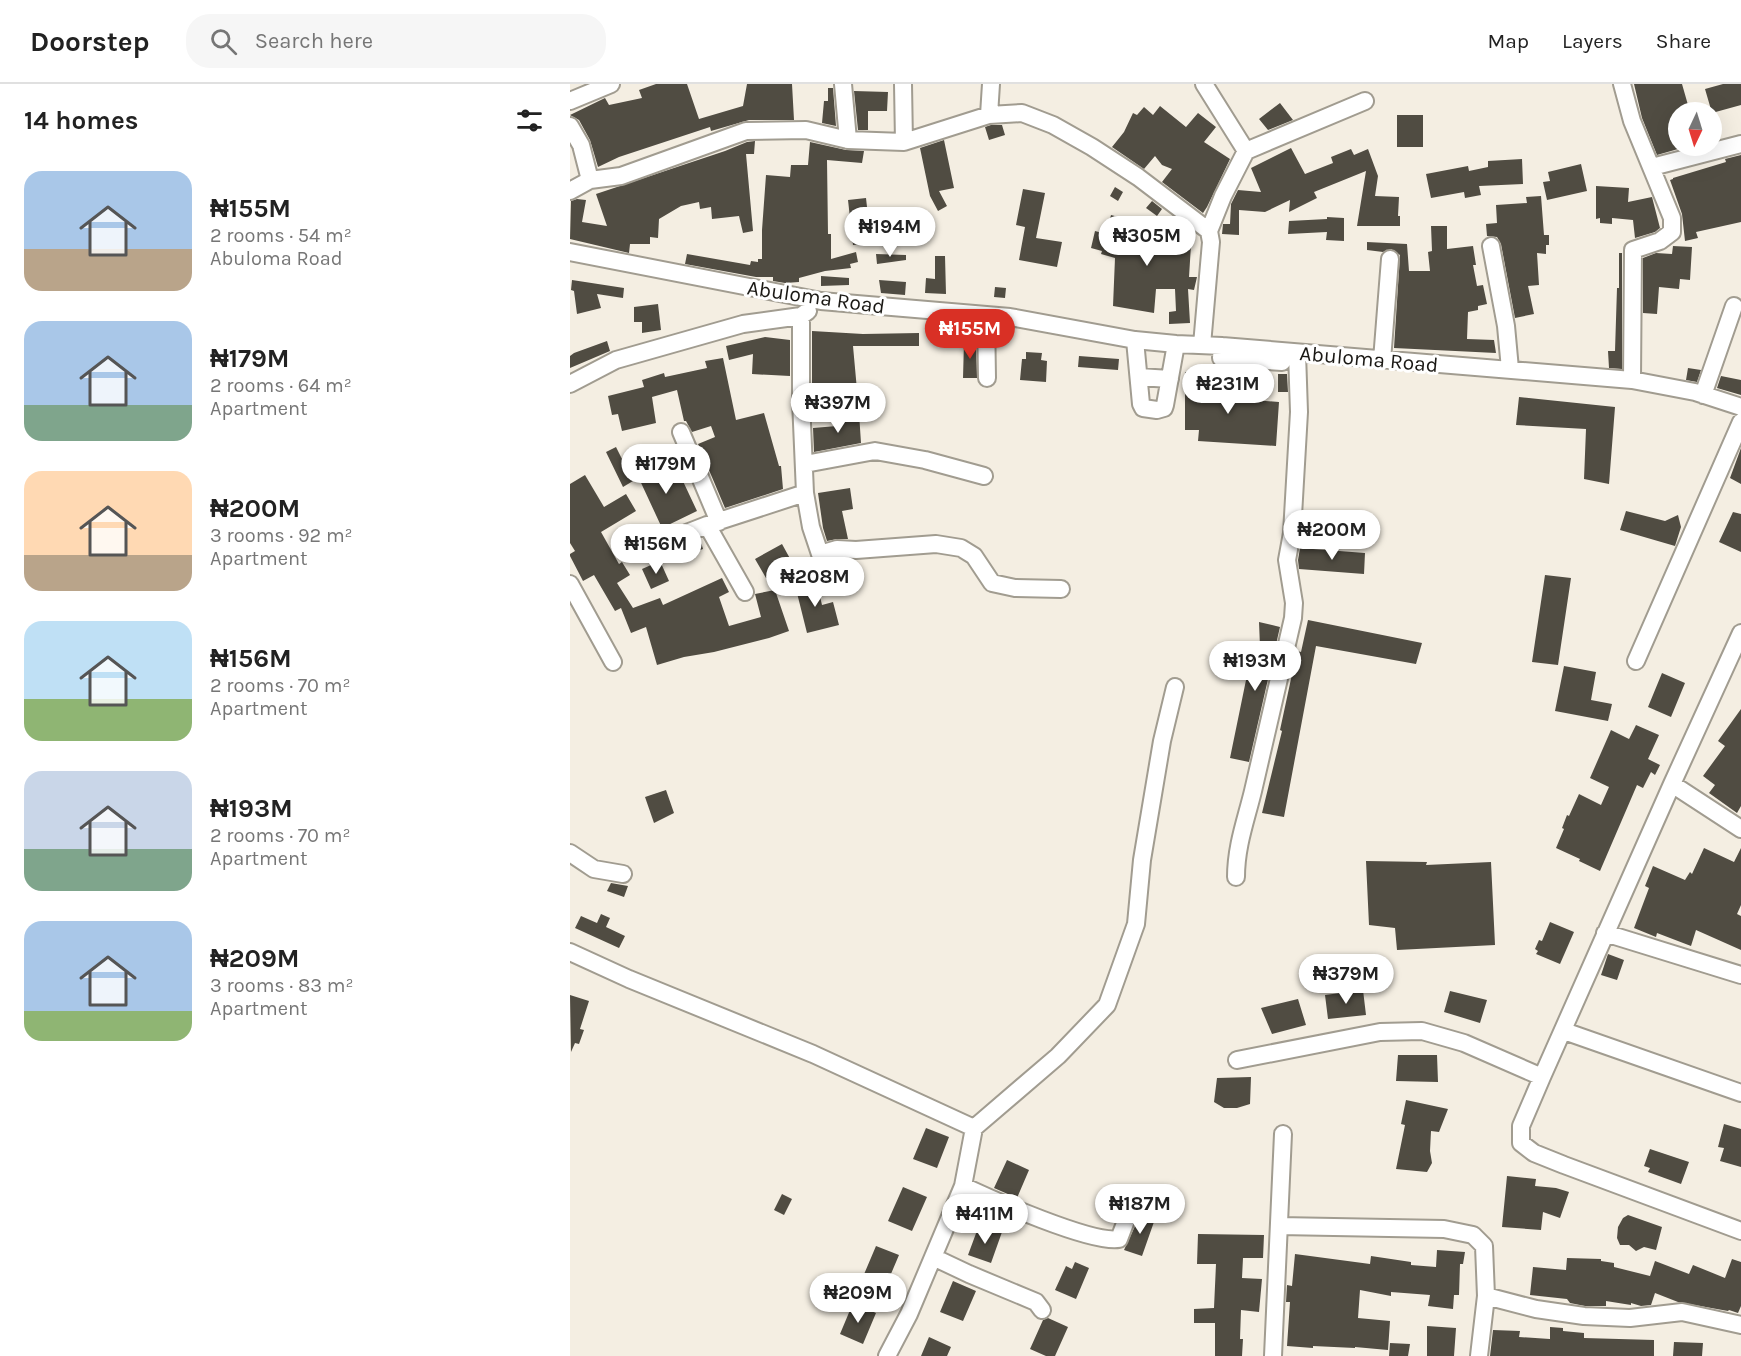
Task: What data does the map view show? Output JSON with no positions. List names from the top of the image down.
{
  "streets": {
    "street": ["Abuloma Road"]
  },
  "north": "bottom",
  "page": {
    "header": "Doorstep",
    "search": "Search here",
    "nav": ["Map", "Layers", "Share"],
    "heading": "14 homes",
    "list": [
      {
        "name": "₦155M",
        "note": "2 rooms · 54 m² · Abuloma Road"
      },
      {
        "name": "₦179M",
        "note": "2 rooms · 64 m² · Apartment"
      },
      {
        "name": "₦200M",
        "note": "3 rooms · 92 m² · Apartment"
      },
      {
        "name": "₦156M",
        "note": "2 rooms · 70 m² · Apartment"
      },
      {
        "name": "₦193M",
        "note": "2 rooms · 70 m² · Apartment"
      },
      {
        "name": "₦209M",
        "note": "3 rooms · 83 m² · Apartment"
      }
    ],
    "price": [
      "₦194M",
      "₦305M",
      "₦155M",
      "₦231M",
      "₦397M",
      "₦179M",
      "₦200M",
      "₦156M",
      "₦208M",
      "₦193M",
      "₦379M",
      "₦187M",
      "₦411M",
      "₦209M"
    ]
  }
}
